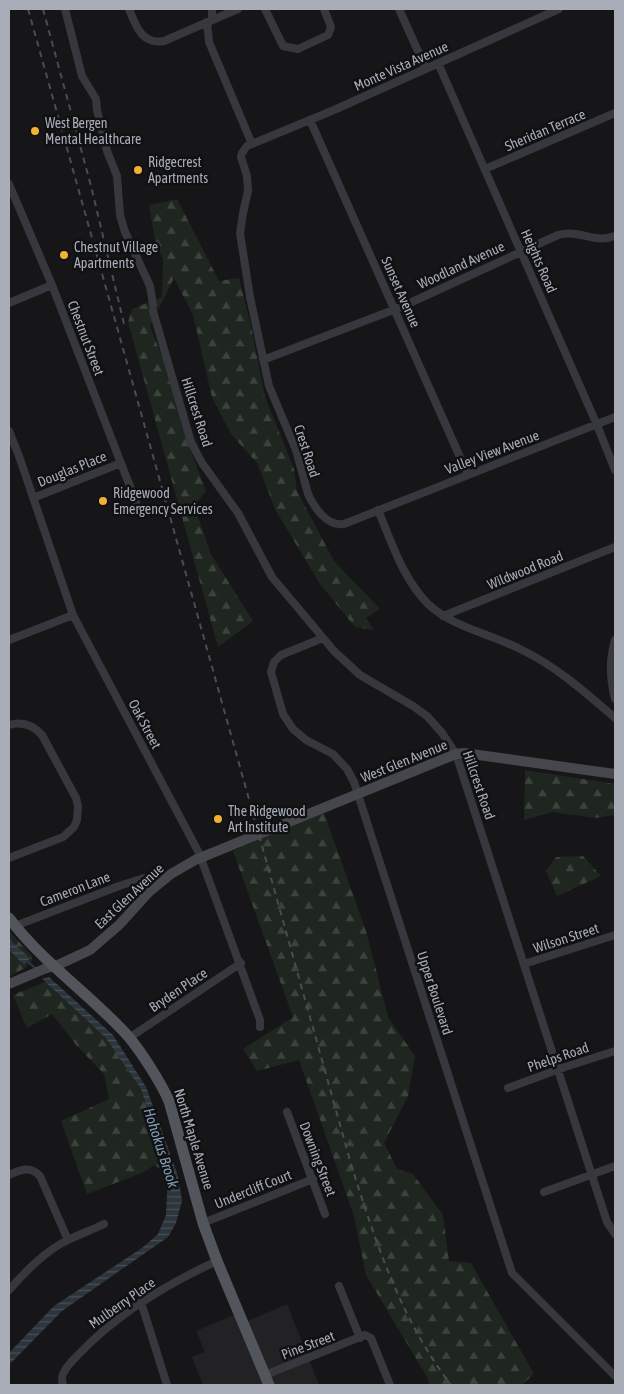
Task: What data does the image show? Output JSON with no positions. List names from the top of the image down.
{
  "streets": {
    "main road": ["North Maple Avenue"],
    "street": [
      "Monte Vista Avenue",
      "Sheridan Terrace",
      "Heights Road",
      "Woodland Avenue",
      "Sunset Avenue",
      "Chestnut Street",
      "Hillcrest Road",
      "Crest Road",
      "Valley View Avenue",
      "Douglas Place",
      "Wildwood Road",
      "Oak Street",
      "West Glen Avenue",
      "Cameron Lane",
      "East Glen Avenue",
      "Wilson Street",
      "Bryden Place",
      "Upper Boulevard",
      "Phelps Road",
      "Downing Street",
      "Undercliff Court",
      "Mulberry Place",
      "Pine Street"
    ]
  },
  "crossings": [
    ["Monte Vista Avenue", "Heights Road"],
    ["Monte Vista Avenue", "Sunset Avenue"],
    ["Monte Vista Avenue", "Crest Road"],
    ["Sheridan Terrace", "Heights Road"],
    ["Heights Road", "Woodland Avenue"],
    ["Heights Road", "Valley View Avenue"],
    ["Woodland Avenue", "Sunset Avenue"],
    ["Woodland Avenue", "Crest Road"],
    ["Sunset Avenue", "Valley View Avenue"],
    ["Chestnut Street", "Douglas Place"],
    ["Hillcrest Road", "West Glen Avenue"],
    ["Hillcrest Road", "Wilson Street"],
    ["Hillcrest Road", "Upper Boulevard"],
    ["Hillcrest Road", "Phelps Road"],
    ["Crest Road", "Valley View Avenue"],
    ["Douglas Place", "Oak Street"],
    ["Oak Street", "East Glen Avenue"],
    ["Oak Street", "Bryden Place"],
    ["West Glen Avenue", "East Glen Avenue"],
    ["West Glen Avenue", "Upper Boulevard"],
    ["Cameron Lane", "North Maple Avenue"],
    ["East Glen Avenue", "North Maple Avenue"],
    ["Bryden Place", "North Maple Avenue"],
    ["North Maple Avenue", "Undercliff Court"],
    ["North Maple Avenue", "Mulberry Place"],
    ["North Maple Avenue", "Pine Street"],
    ["Downing Street", "Undercliff Court"]
  ],
  "water": ["Hohokus Brook"],
  "places": [
    "West Bergen Mental Healthcare",
    "Ridgecrest Apartments",
    "Chestnut Village Apartments",
    "Ridgewood Emergency Services",
    "The Ridgewood Art Institute"
  ]
}
